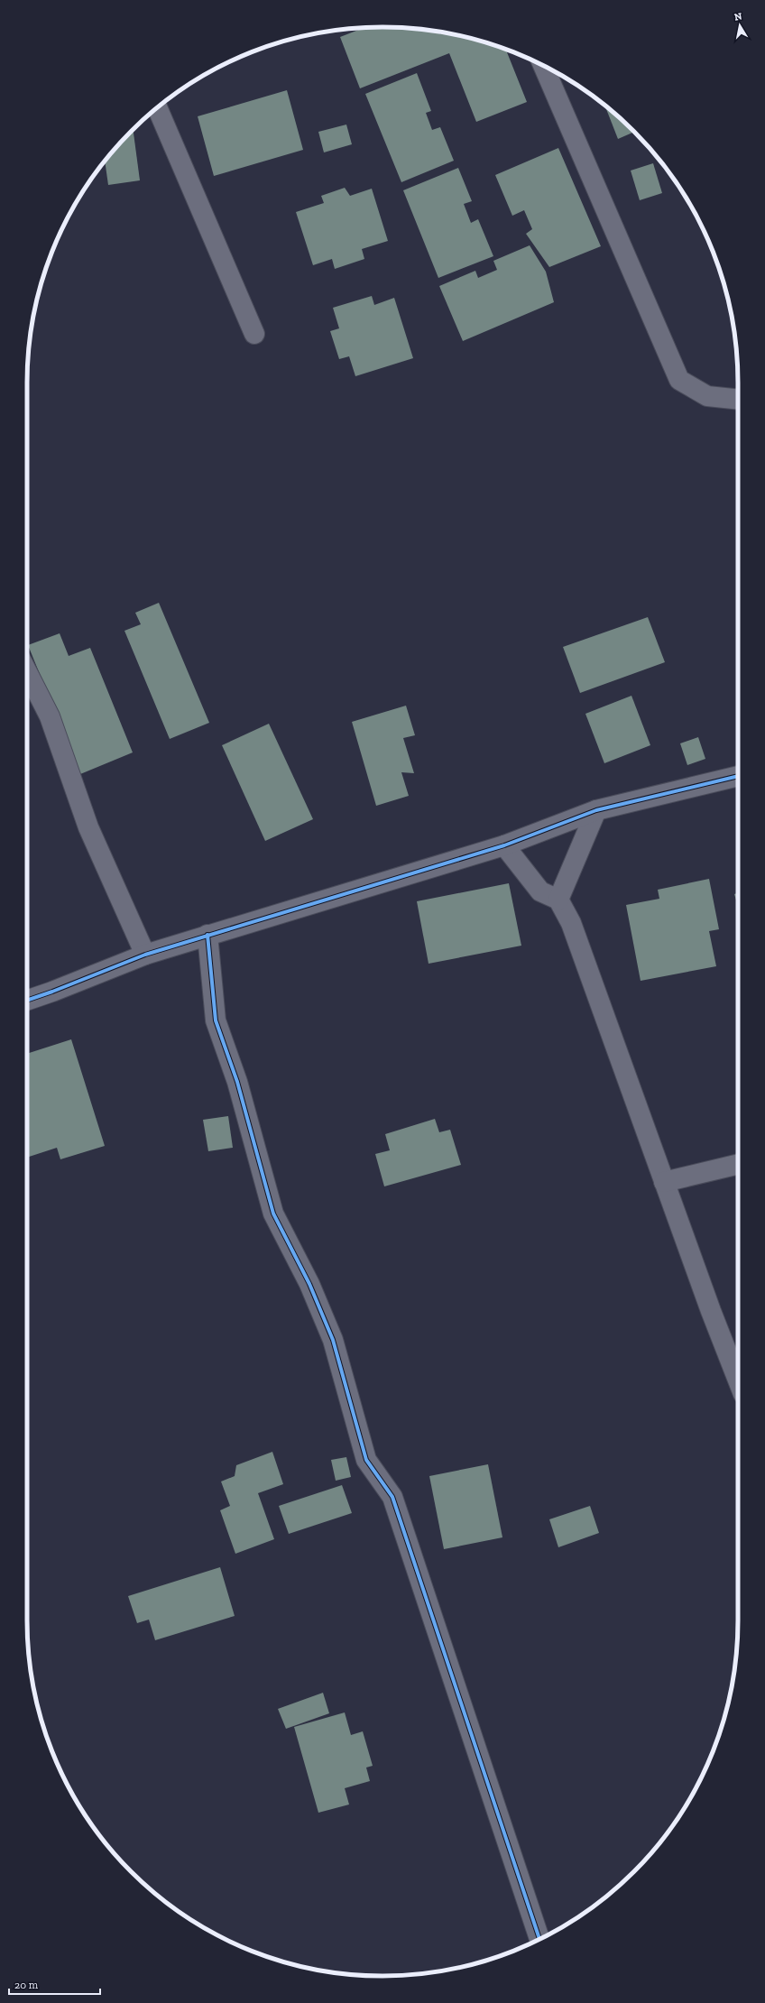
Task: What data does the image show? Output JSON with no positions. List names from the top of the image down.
{
  "scale_bar": "20 m",
  "north": "top"
}
